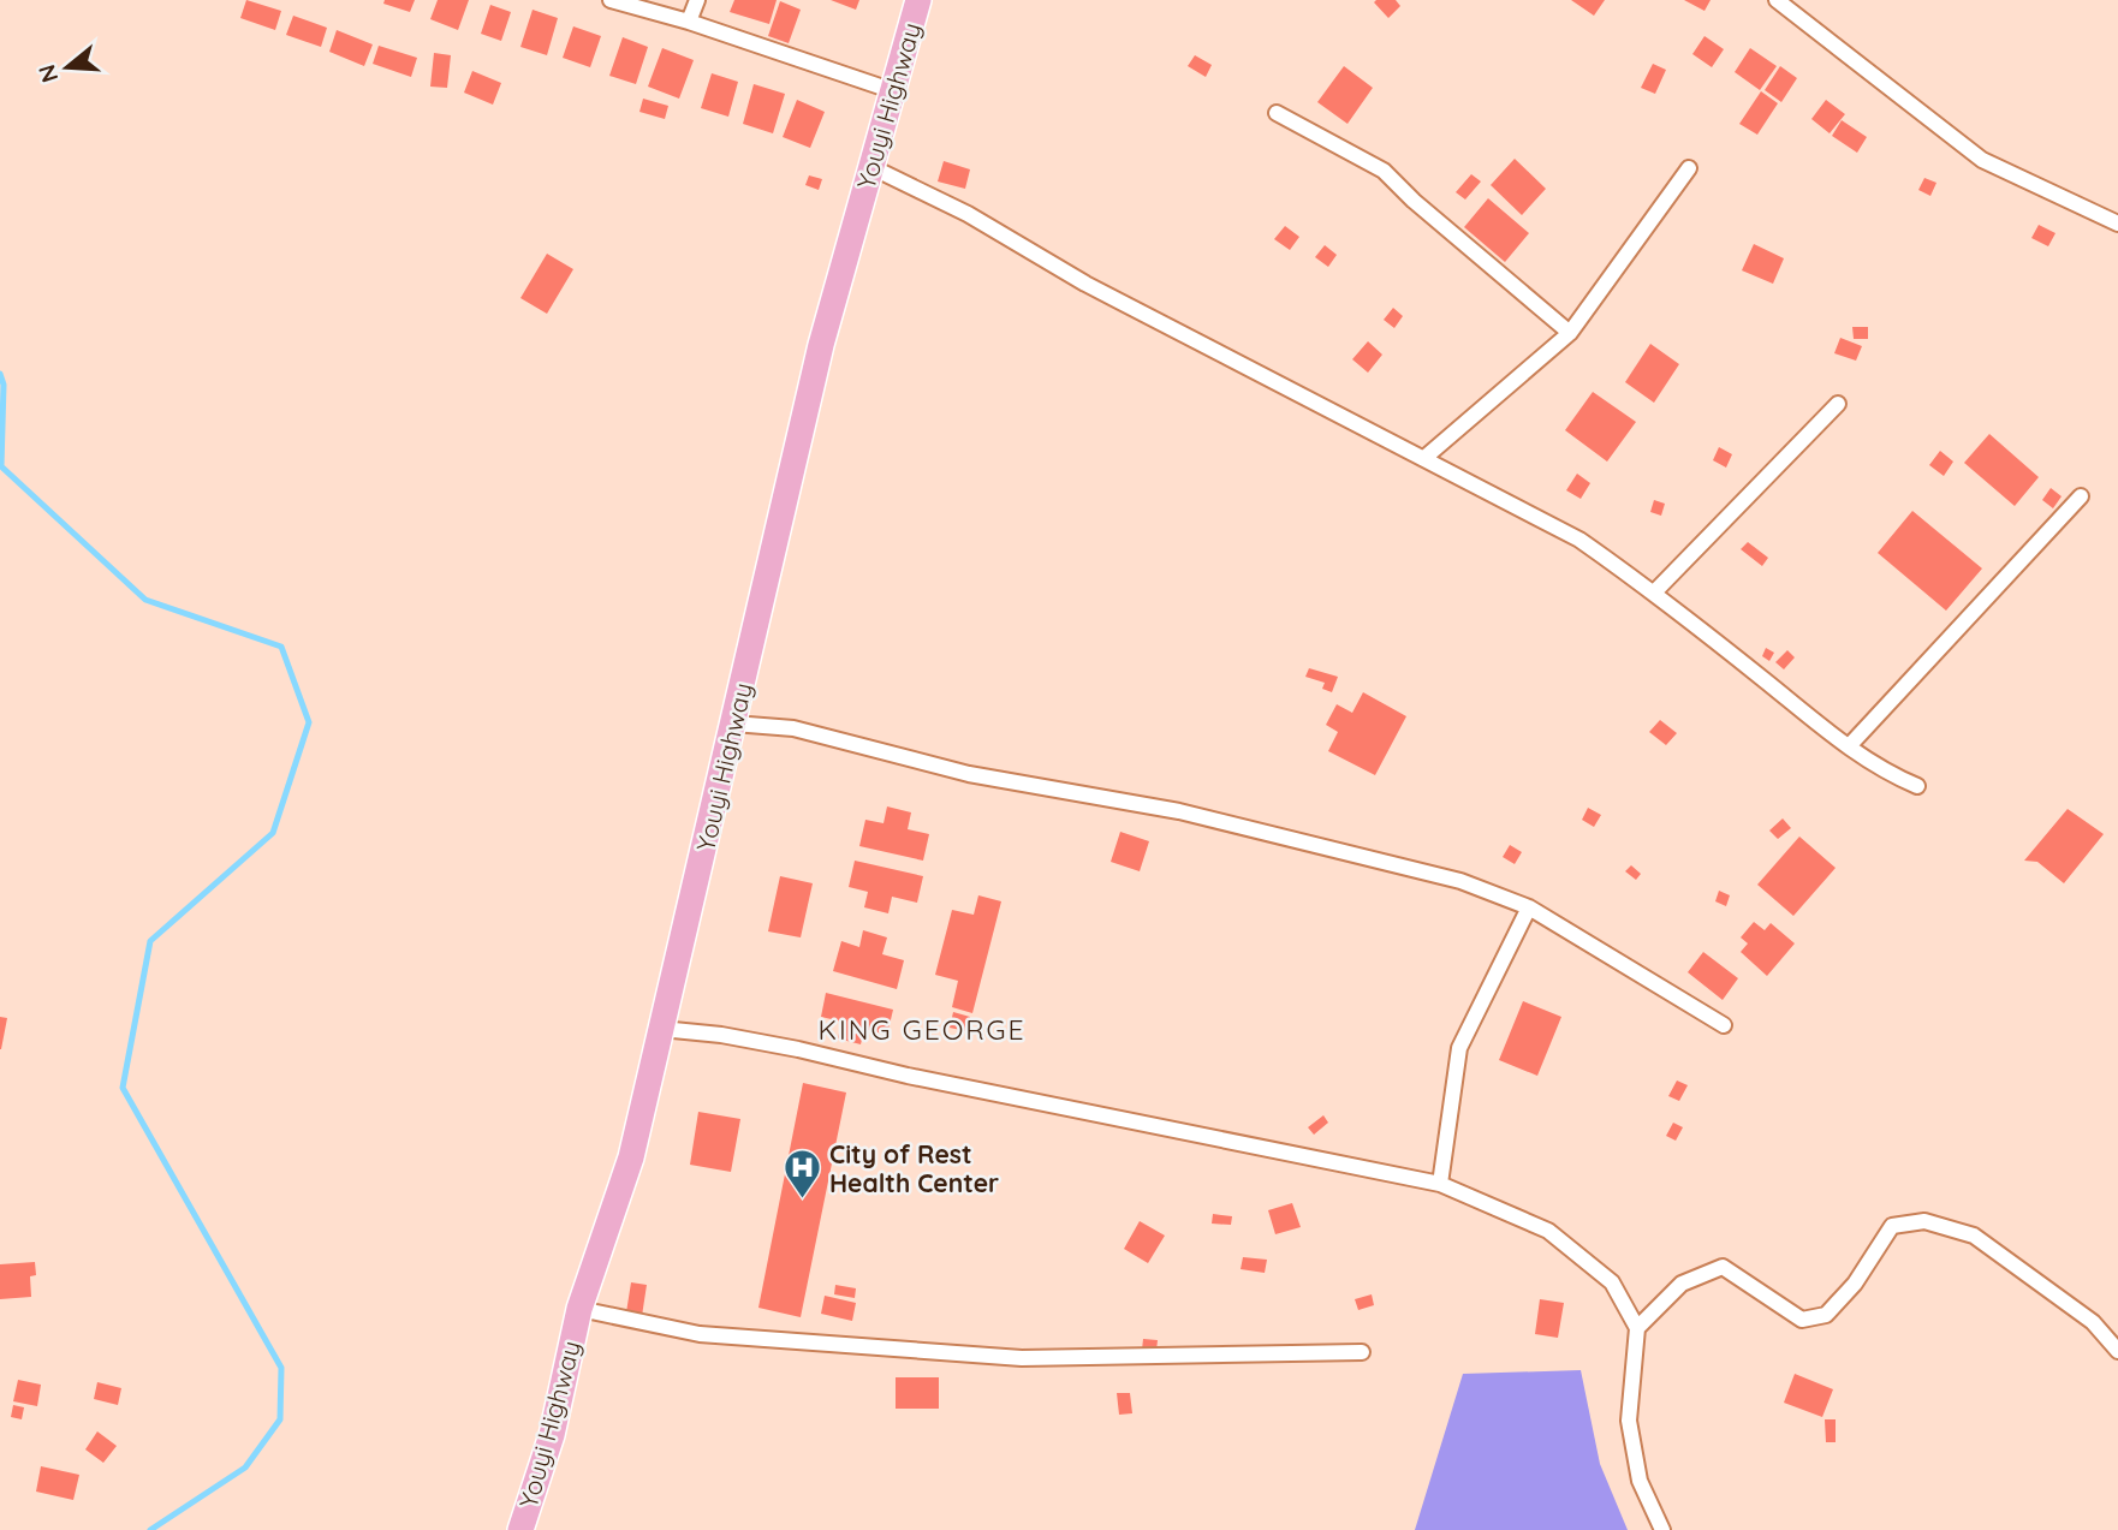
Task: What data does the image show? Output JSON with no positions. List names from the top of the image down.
{
  "streets": {
    "main road": ["Youyi Highway"]
  },
  "districts": ["KING GEORGE"],
  "places": {
    "hospital": ["City of Rest Health Center"]
  },
  "north": "left"
}
